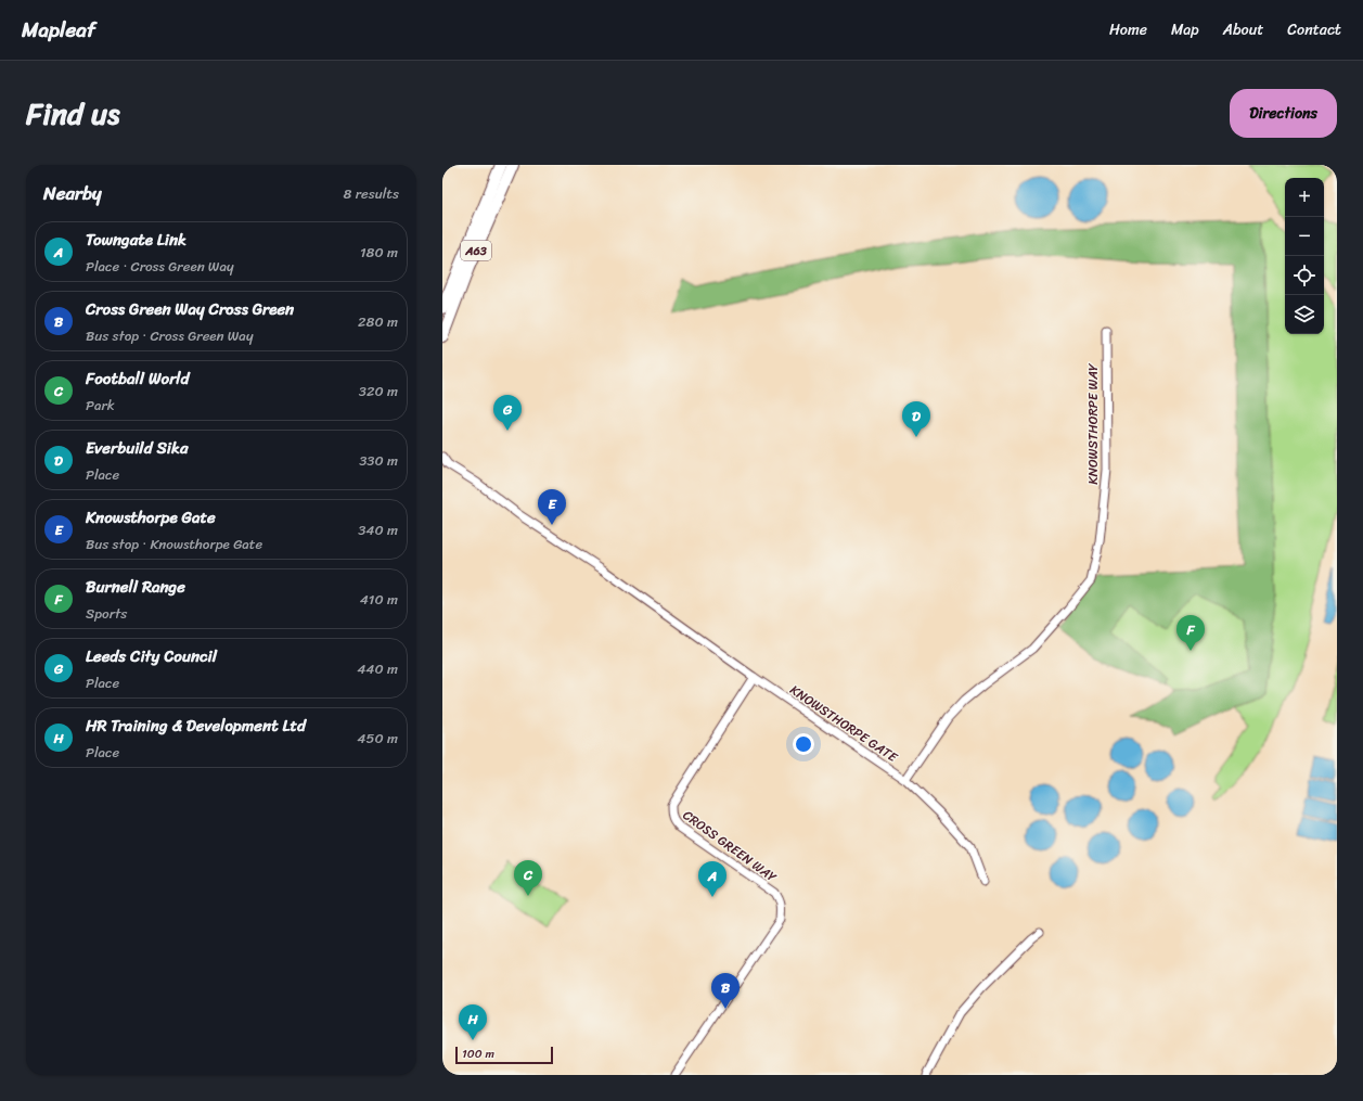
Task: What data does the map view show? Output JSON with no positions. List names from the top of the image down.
{
  "streets": {
    "highway": ["A63"],
    "street": ["KNOWSTHORPE WAY", "KNOWSTHORPE GATE", "CROSS GREEN WAY"]
  },
  "crossings": [
    ["KNOWSTHORPE WAY", "KNOWSTHORPE GATE"],
    ["KNOWSTHORPE GATE", "CROSS GREEN WAY"]
  ],
  "scale_bar": "100 m",
  "page": {
    "header": "Mapleaf",
    "nav": [
      "Home",
      "Map",
      "About",
      "Contact"
    ],
    "title": "Find us",
    "buttons": "Directions",
    "heading": ["Nearby", "8 results"],
    "map_buttons": ["+", "−"],
    "list": [
      {
        "mark": "A",
        "name": "Towngate Link",
        "note": "Place · Cross Green Way",
        "value": "180 m"
      },
      {
        "mark": "B",
        "name": "Cross Green Way Cross Green",
        "note": "Bus stop · Cross Green Way",
        "value": "280 m"
      },
      {
        "mark": "C",
        "name": "Football World",
        "note": "Park",
        "value": "320 m"
      },
      {
        "mark": "D",
        "name": "Everbuild Sika",
        "note": "Place",
        "value": "330 m"
      },
      {
        "mark": "E",
        "name": "Knowsthorpe Gate",
        "note": "Bus stop · Knowsthorpe Gate",
        "value": "340 m"
      },
      {
        "mark": "F",
        "name": "Burnell Range",
        "note": "Sports",
        "value": "410 m"
      },
      {
        "mark": "G",
        "name": "Leeds City Council",
        "note": "Place",
        "value": "440 m"
      },
      {
        "mark": "H",
        "name": "HR Training & Development Ltd",
        "note": "Place",
        "value": "450 m"
      }
    ],
    "pins": [
      "G",
      "D",
      "E",
      "F",
      "C",
      "A",
      "B",
      "H"
    ],
    "scale": "100 m"
  }
}
